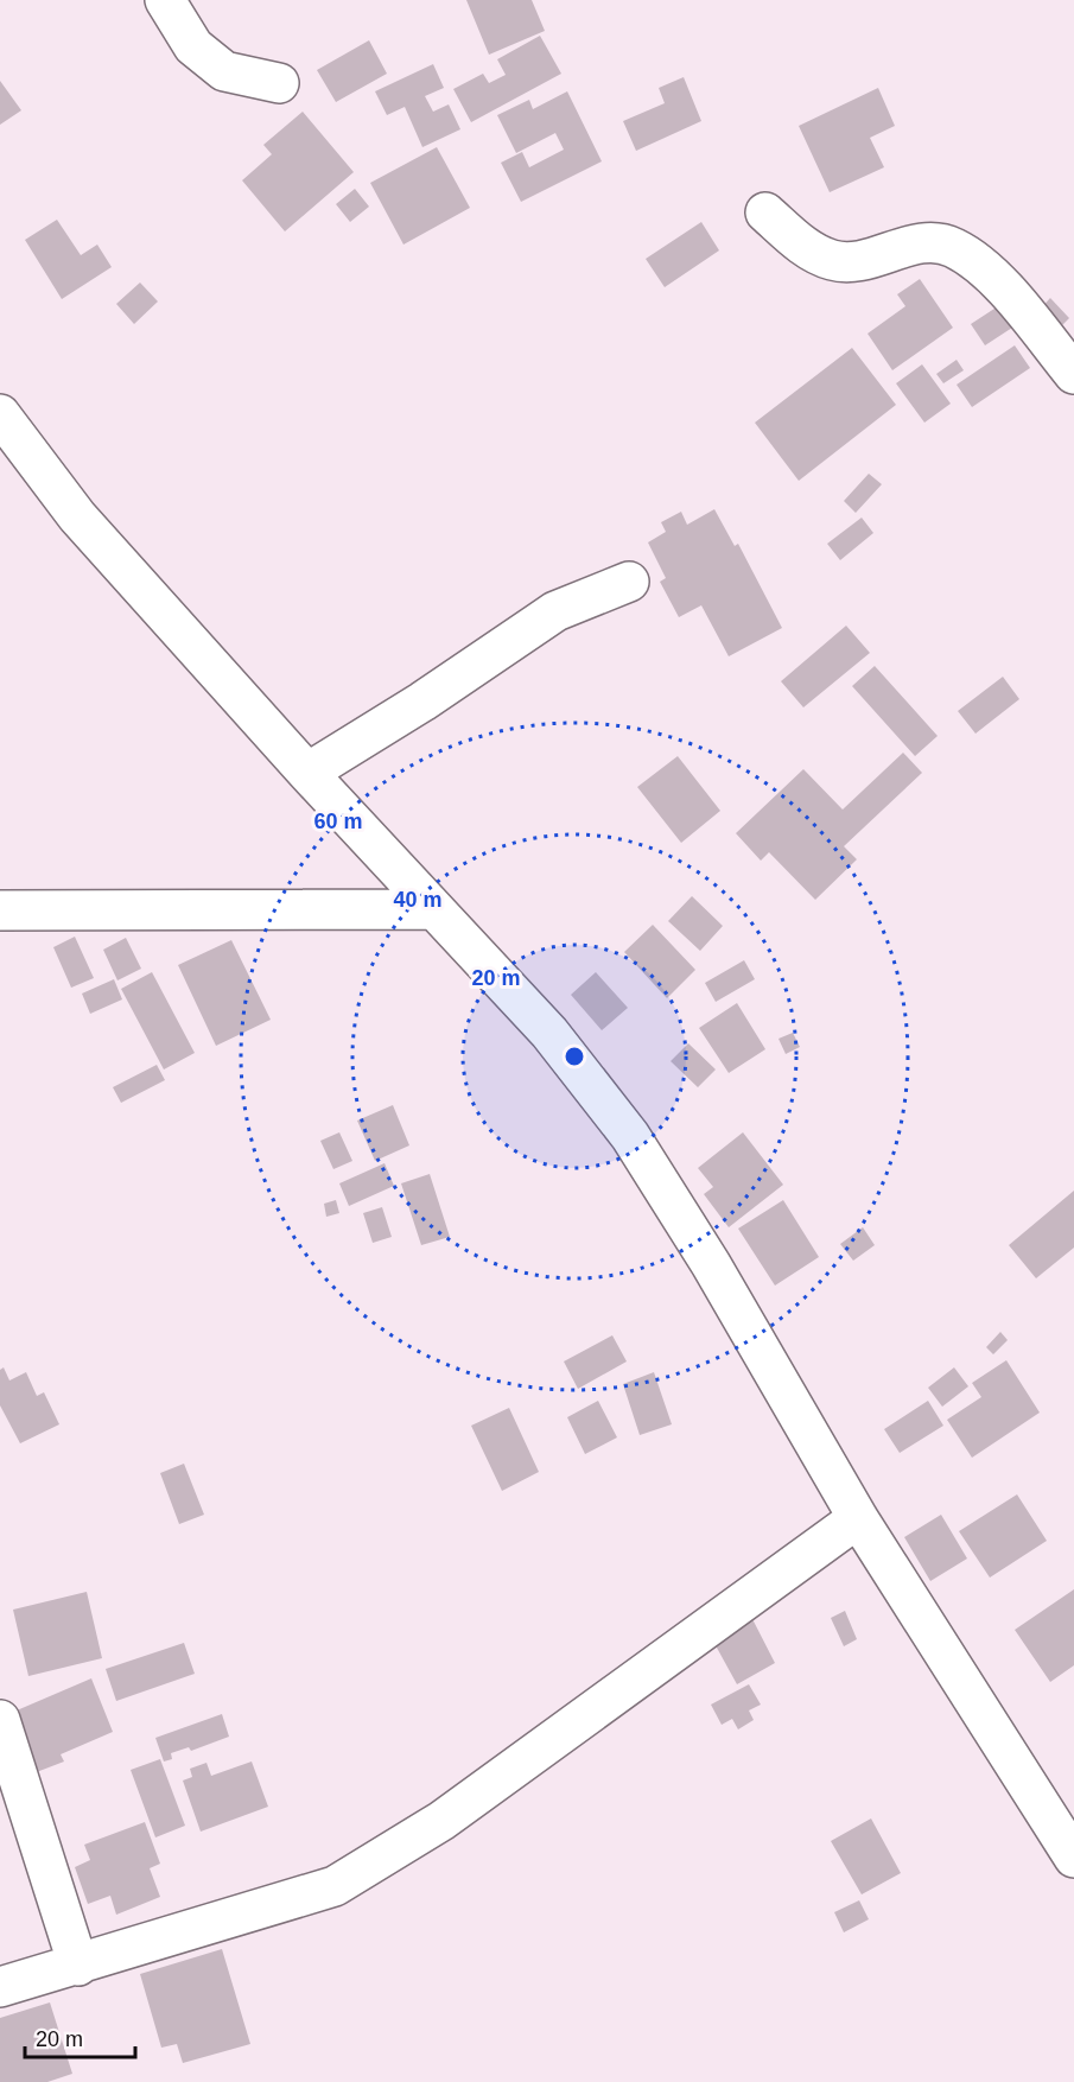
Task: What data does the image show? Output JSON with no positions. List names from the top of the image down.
{
  "scale_bar": "20 m",
  "rings": ["60 m", "40 m", "20 m"]
}
